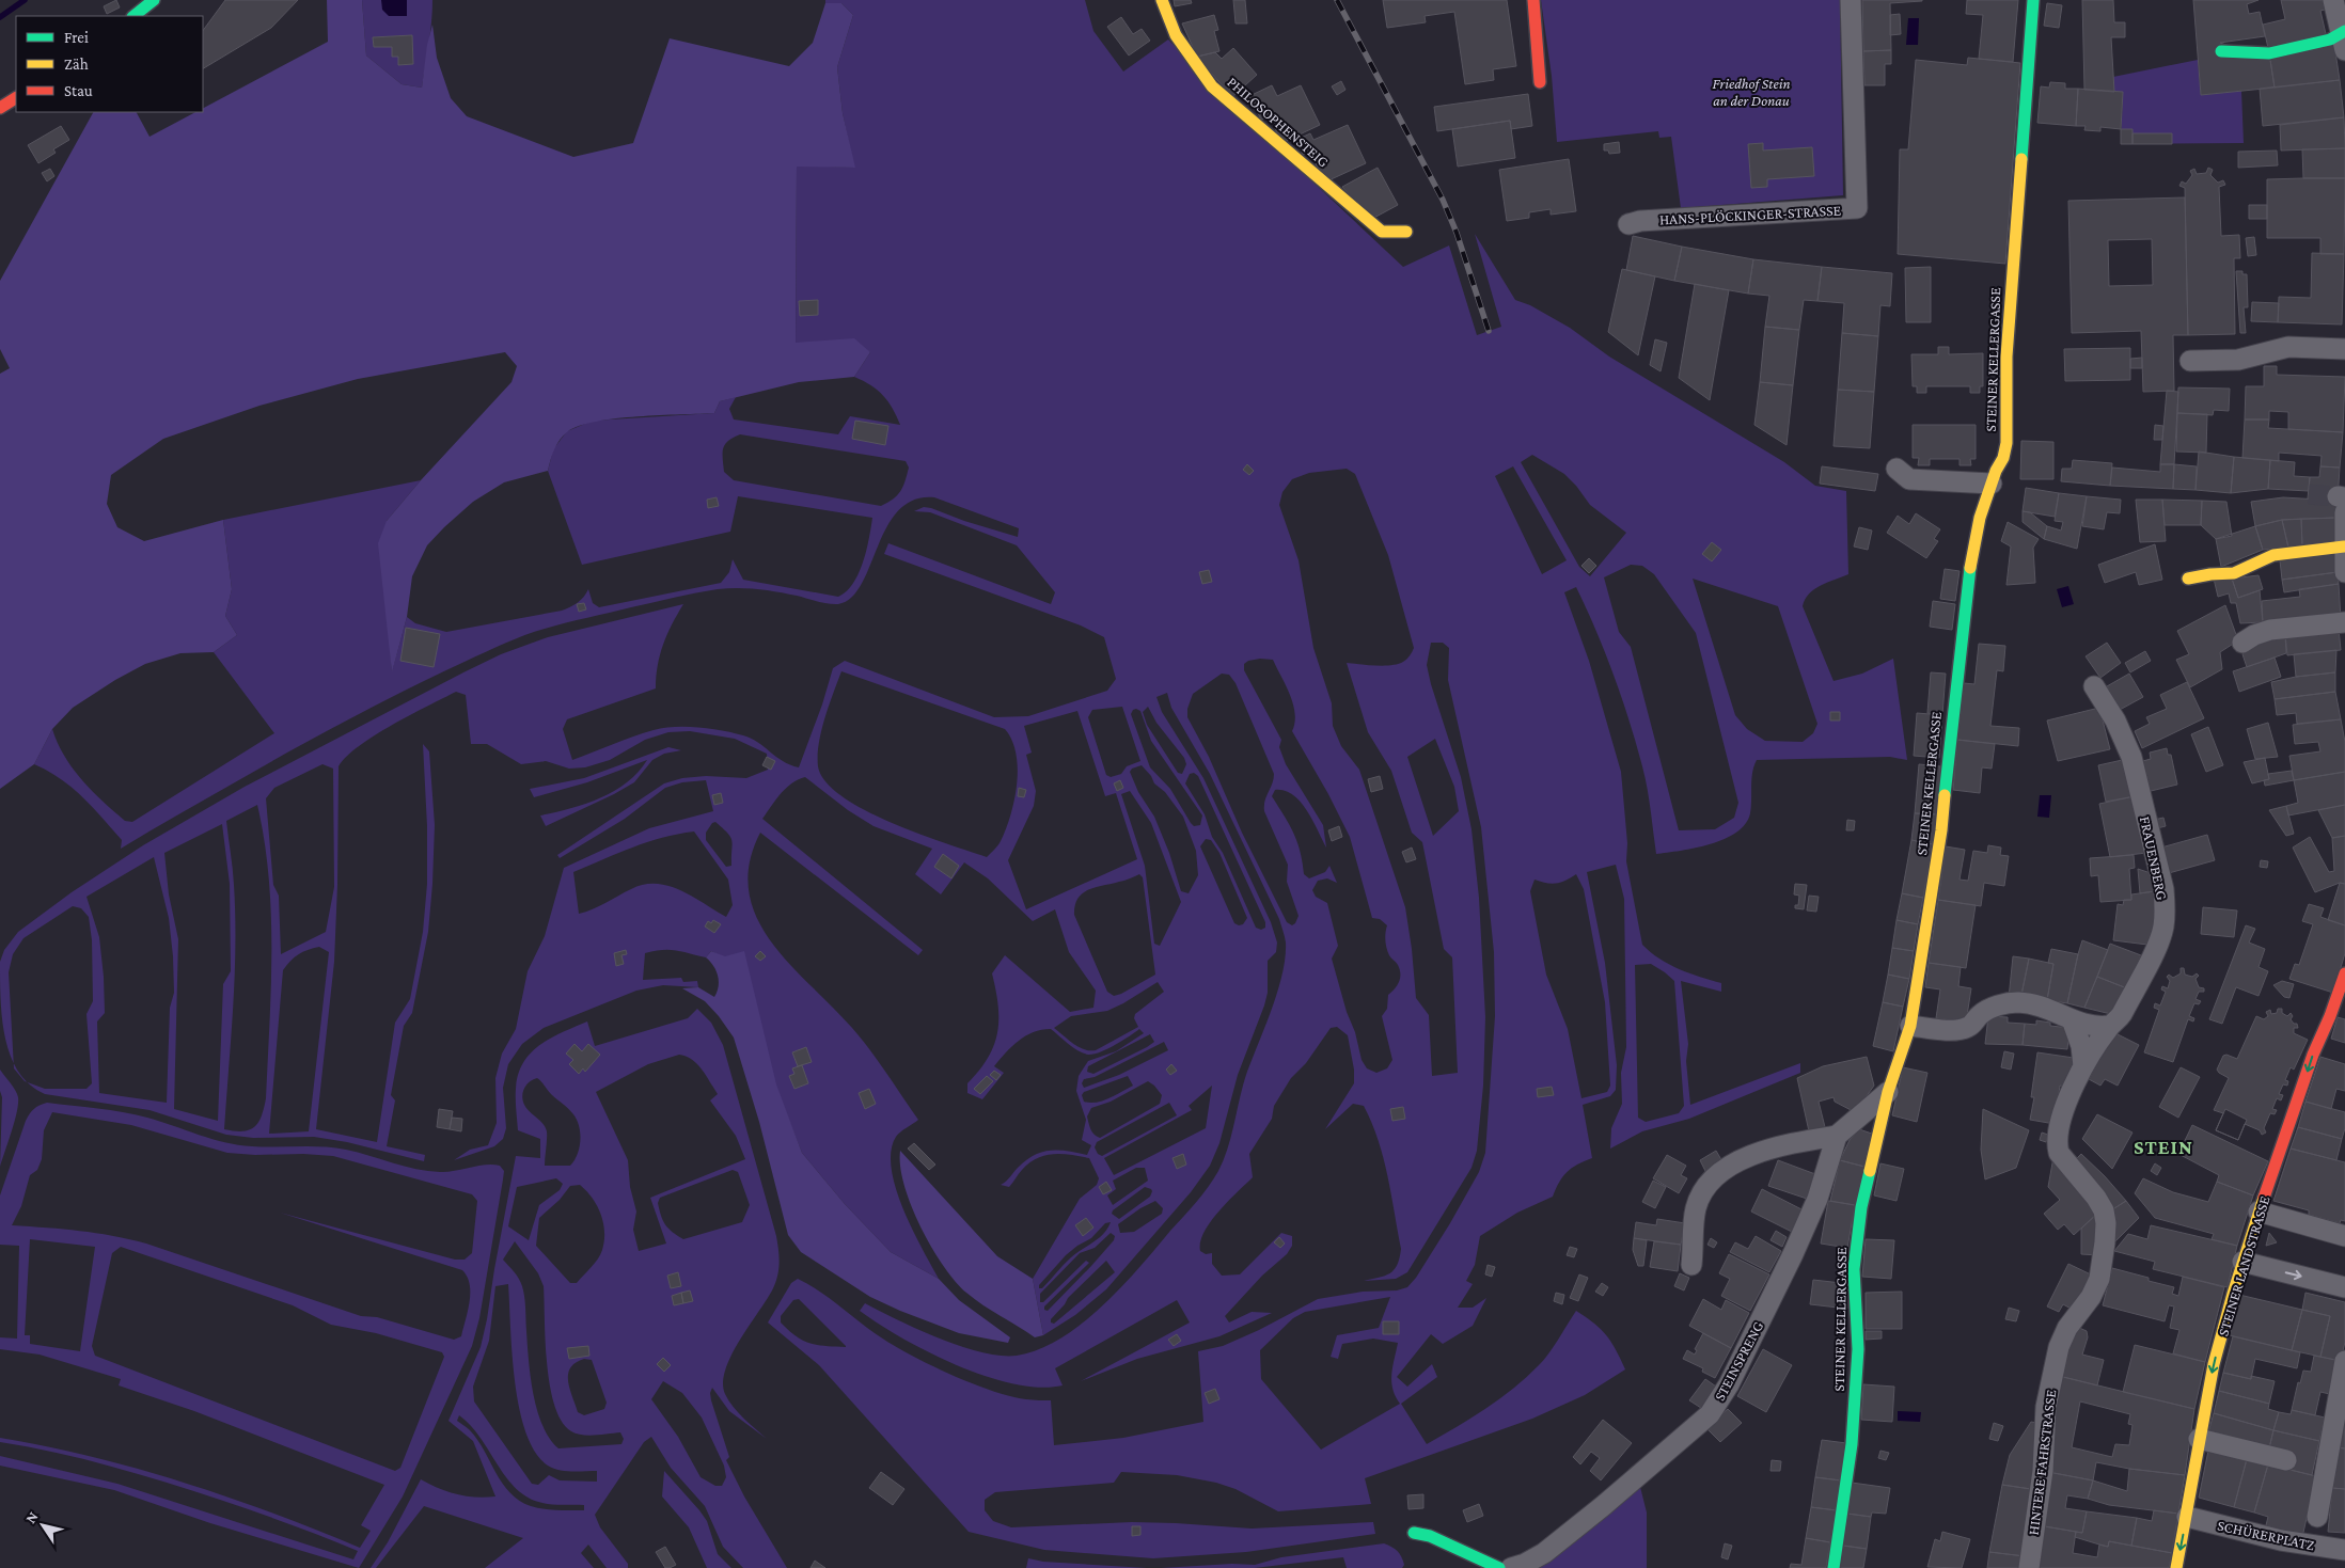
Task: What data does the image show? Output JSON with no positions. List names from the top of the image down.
{
  "streets": {
    "street": [
      "PHILOSOPHENSTEIG",
      "HANS-PLÖCKINGER-STRASSE",
      "STEINER KELLERGASSE",
      "FRAUENBERG",
      "STEINER LANDSTRASSE",
      "STEINSPRENG",
      "HINTERE FAHRSTRASSE",
      "SCHÜRERPLATZ"
    ]
  },
  "crossings": [
    ["FRAUENBERG", "HINTERE FAHRSTRASSE"],
    ["STEINER LANDSTRASSE", "SCHÜRERPLATZ"]
  ],
  "one_way": ["STEINER LANDSTRASSE"],
  "districts": ["STEIN"],
  "parks": ["Friedhof Stein an der Donau"],
  "legend": ["Frei", "Zäh", "Stau"],
  "north": "top left"
}
